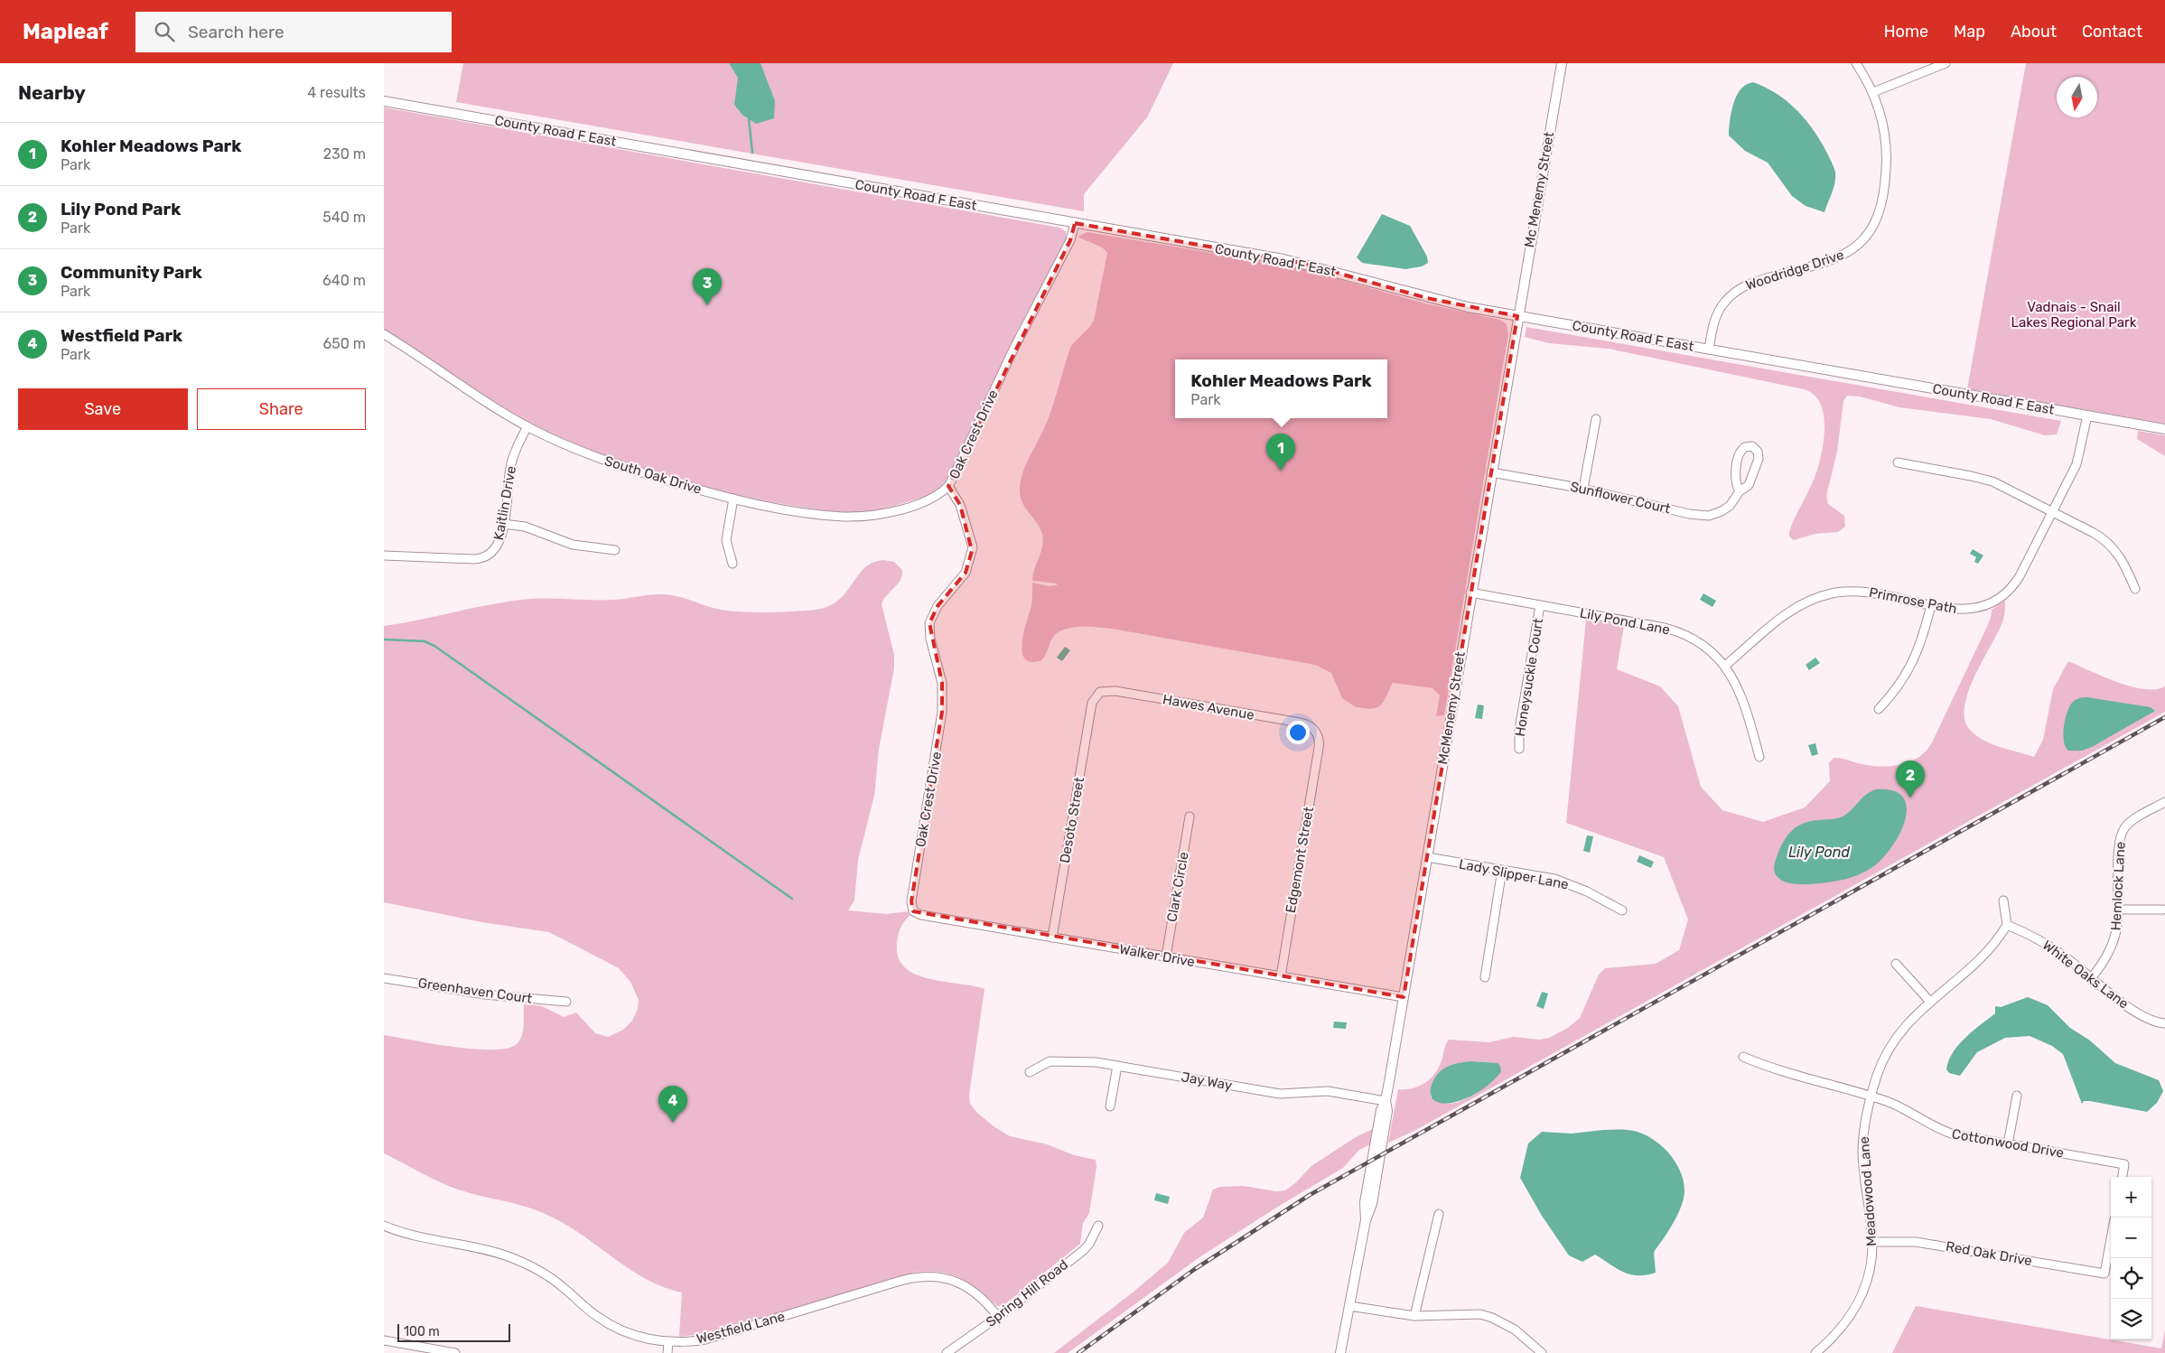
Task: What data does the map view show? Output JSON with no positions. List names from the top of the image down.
{
  "streets": {
    "street": [
      "County Road F East",
      "Mc Menemy Street",
      "Woodridge Drive",
      "Oak Crest Drive",
      "South Oak Drive",
      "Sunflower Court",
      "Kaitlin Drive",
      "Primrose Path",
      "Lily Pond Lane",
      "Honeysuckle Court",
      "Hawes Avenue",
      "McMenemy Street",
      "Desoto Street",
      "Edgemont Street",
      "Lady Slipper Lane",
      "Hemlock Lane",
      "Clark Circle",
      "Walker Drive",
      "White Oaks Lane",
      "Greenhaven Court",
      "Jay Way",
      "Cottonwood Drive",
      "Meadowood Lane",
      "Red Oak Drive",
      "Spring Hill Road",
      "Westfield Lane"
    ]
  },
  "crossings": [
    ["County Road F East", "Mc Menemy Street"],
    ["County Road F East", "Woodridge Drive"],
    ["County Road F East", "Oak Crest Drive"],
    ["County Road F East", "Primrose Path"],
    ["County Road F East", "McMenemy Street"],
    ["Mc Menemy Street", "McMenemy Street"],
    ["Oak Crest Drive", "South Oak Drive"],
    ["Oak Crest Drive", "Walker Drive"],
    ["South Oak Drive", "Kaitlin Drive"],
    ["Sunflower Court", "McMenemy Street"],
    ["Primrose Path", "Lily Pond Lane"],
    ["Lily Pond Lane", "Honeysuckle Court"],
    ["Lily Pond Lane", "McMenemy Street"],
    ["Hawes Avenue", "Desoto Street"],
    ["Hawes Avenue", "Edgemont Street"],
    ["McMenemy Street", "Lady Slipper Lane"],
    ["McMenemy Street", "Walker Drive"],
    ["McMenemy Street", "Jay Way"],
    ["Desoto Street", "Walker Drive"],
    ["Edgemont Street", "Walker Drive"],
    ["Hemlock Lane", "White Oaks Lane"],
    ["Clark Circle", "Walker Drive"],
    ["White Oaks Lane", "Meadowood Lane"],
    ["Cottonwood Drive", "Meadowood Lane"],
    ["Meadowood Lane", "Red Oak Drive"],
    ["Spring Hill Road", "Westfield Lane"]
  ],
  "water": ["Lily Pond"],
  "parks": ["Vadnais - Snail Lakes Regional Park"],
  "scale_bar": "100 m",
  "north": "bottom",
  "page": {
    "header": "Mapleaf",
    "search": "Search here",
    "nav": [
      "Home",
      "Map",
      "About",
      "Contact"
    ],
    "heading": ["Nearby", "4 results"],
    "list": [
      {
        "mark": "1",
        "name": "Kohler Meadows Park",
        "note": "Park",
        "value": "230 m"
      },
      {
        "mark": "2",
        "name": "Lily Pond Park",
        "note": "Park",
        "value": "540 m"
      },
      {
        "mark": "3",
        "name": "Community Park",
        "note": "Park",
        "value": "640 m"
      },
      {
        "mark": "4",
        "name": "Westfield Park",
        "note": "Park",
        "value": "650 m"
      }
    ],
    "pins": [
      "3",
      "1",
      "2",
      "4"
    ],
    "popup": ["Kohler Meadows Park", "Park"],
    "buttons": ["Save", "Share"],
    "map_buttons": ["+", "−"],
    "scale": "100 m"
  }
}
